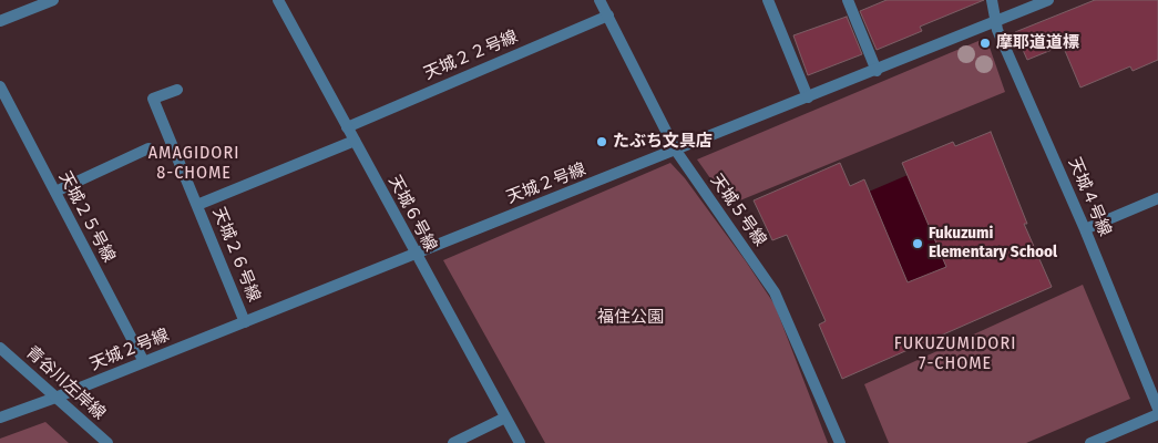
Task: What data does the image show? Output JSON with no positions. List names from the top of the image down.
{
  "streets": {
    "street": [
      "天城２２号線",
      "天城２号線",
      "天城４号線",
      "天城５号線",
      "天城６号線",
      "天城２５号線",
      "天城２６号線",
      "青谷川左岸線"
    ]
  },
  "crossings": [
    ["天城２２号線", "天城５号線"],
    ["天城２２号線", "天城６号線"],
    ["天城２号線", "天城４号線"],
    ["天城２号線", "天城５号線"],
    ["天城２号線", "天城６号線"],
    ["天城２号線", "天城２５号線"],
    ["天城２号線", "天城２６号線"],
    ["天城２号線", "青谷川左岸線"]
  ],
  "districts": ["AMAGIDORI 8-CHOME", "FUKUZUMIDORI 7-CHOME"],
  "parks": ["福住公園"],
  "places": ["摩耶道道標", "たぶち文具店", "Fukuzumi Elementary School"]
}
